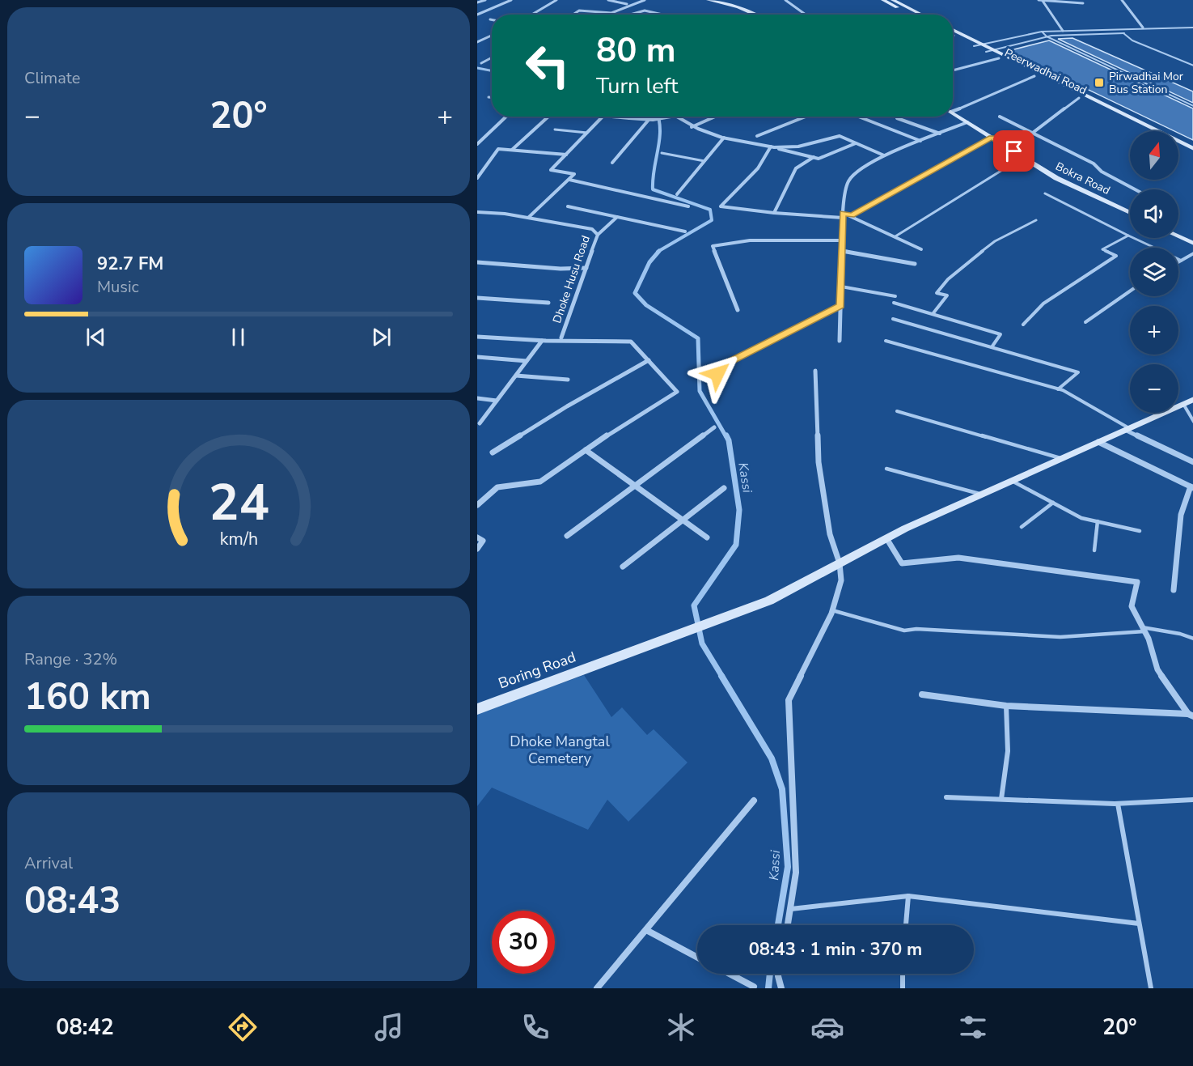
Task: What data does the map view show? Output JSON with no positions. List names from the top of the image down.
{
  "streets": {
    "main road": ["Peerwadhai Road", "Bokra Road", "Boring Road"],
    "street": ["Dhoke Husu Road"]
  },
  "water": ["Kassi"],
  "parks": ["Dhoke Mangtal Cemetery"],
  "places": {
    "transit": ["Pirwadhai Mor Bus Station"]
  },
  "north": "top",
  "page": {
    "tile": [
      "Climate",
      ["Range · 32%", "160 km"],
      ["Arrival", "08:43"]
    ],
    "turn": ["80 m", "Turn left"],
    "heat": ["−", "20°", "+"],
    "map_buttons": ["+", "−"],
    "song": ["92.7 FM", "Music"],
    "limit": "30",
    "trip": "08:43 · 1 min · 370 m",
    "tabs": ["08:42", "20°"],
    "gauge": ["24", "km/h"]
  }
}
